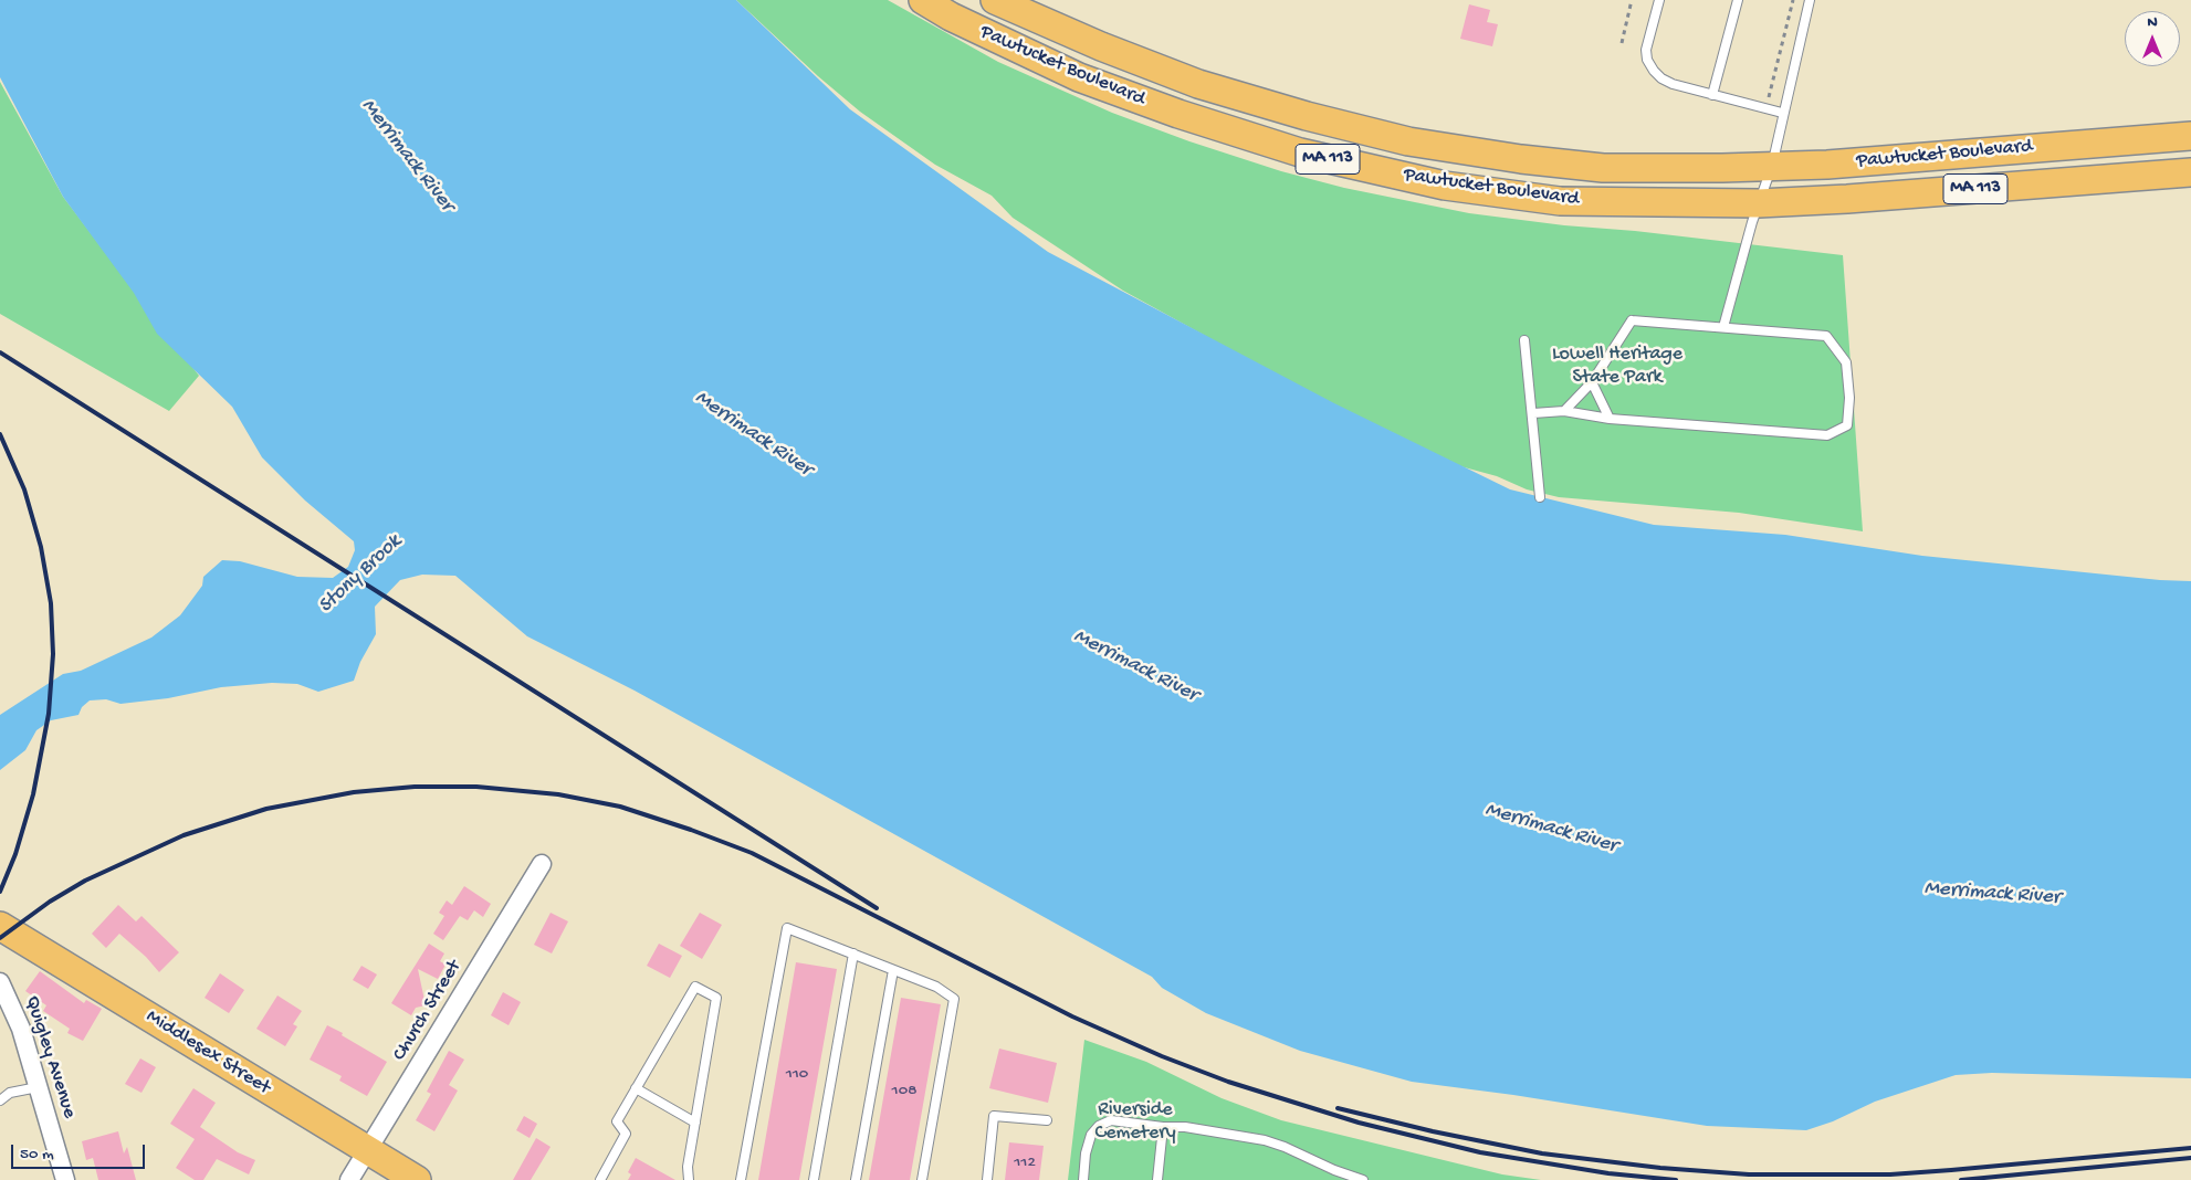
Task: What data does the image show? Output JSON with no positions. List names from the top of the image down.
{
  "streets": {
    "main road": ["Pawtucket Boulevard", "MA 113", "Middlesex Street"],
    "street": ["Church Street", "Quigley Avenue"]
  },
  "crossings": [
    ["Church Street", "Middlesex Street"]
  ],
  "water": ["Merrimack River", "Stony Brook"],
  "parks": ["Lowell Heritage State Park", "Riverside Cemetery"],
  "house_numbers": ["110", "108", "112"],
  "scale_bar": "50 m",
  "north": "top"
}
